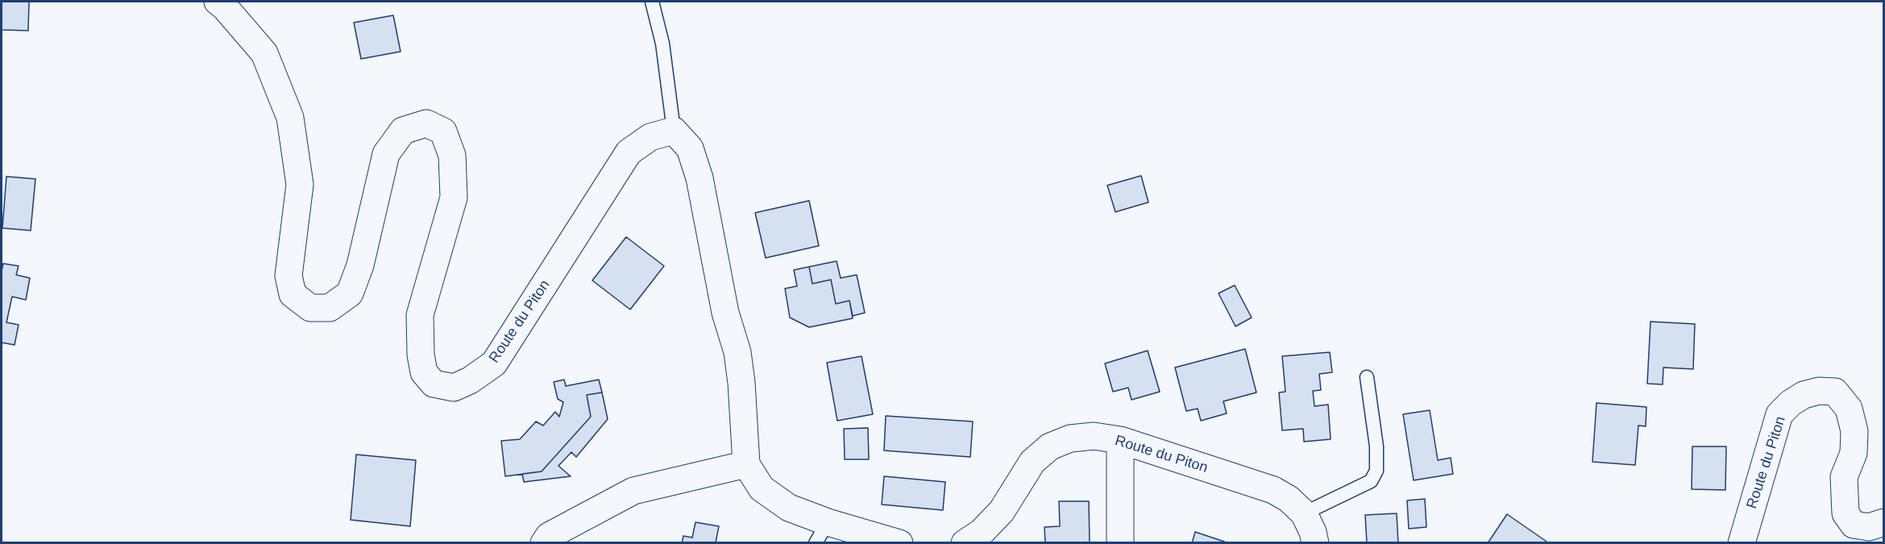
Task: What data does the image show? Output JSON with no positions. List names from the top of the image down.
{
  "streets": {
    "street": ["Route du Piton"]
  }
}
